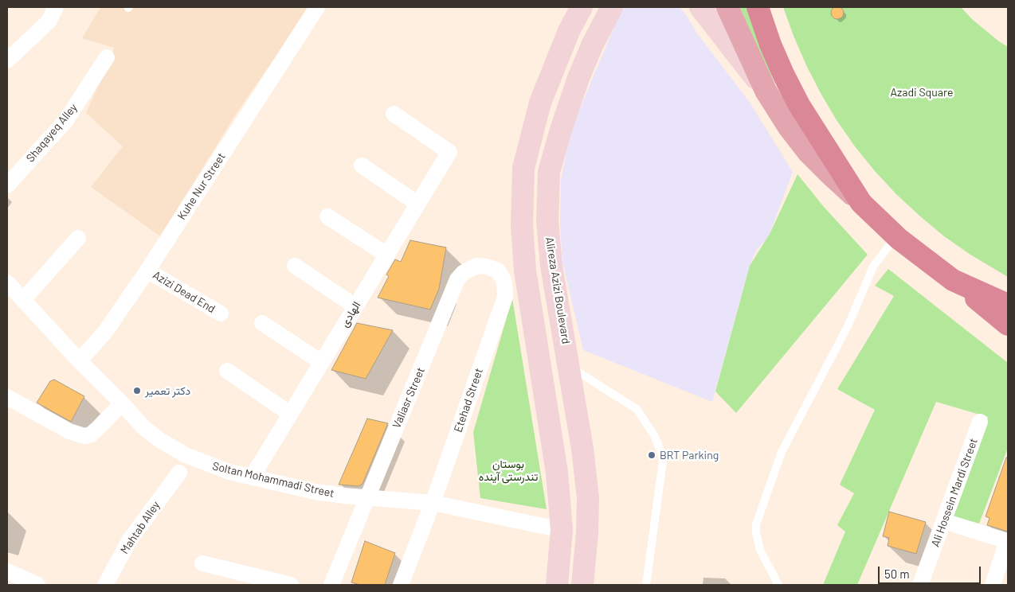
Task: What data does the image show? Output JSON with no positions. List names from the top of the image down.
{
  "streets": {
    "main road": ["Alireza Azizi Boulevard"],
    "street": [
      "Shaqayeq Alley",
      "Kuhe Nur Street",
      "Azizi Dead End",
      "الهادی",
      "Valiasr Street",
      "Etehad Street",
      "Soltan Mohammadi Street",
      "Ali Hossein Mardi Street",
      "Mahtab Alley"
    ]
  },
  "crossings": [
    ["Kuhe Nur Street", "Azizi Dead End"],
    ["Kuhe Nur Street", "Soltan Mohammadi Street"],
    ["الهادی", "Soltan Mohammadi Street"],
    ["Valiasr Street", "Etehad Street"],
    ["Valiasr Street", "Soltan Mohammadi Street"],
    ["Etehad Street", "Soltan Mohammadi Street"]
  ],
  "parks": ["Azadi Square", "بوستان تندرستی آینده"],
  "places": ["دکتر تعمیر", "BRT Parking"],
  "scale_bar": "50 m"
}
